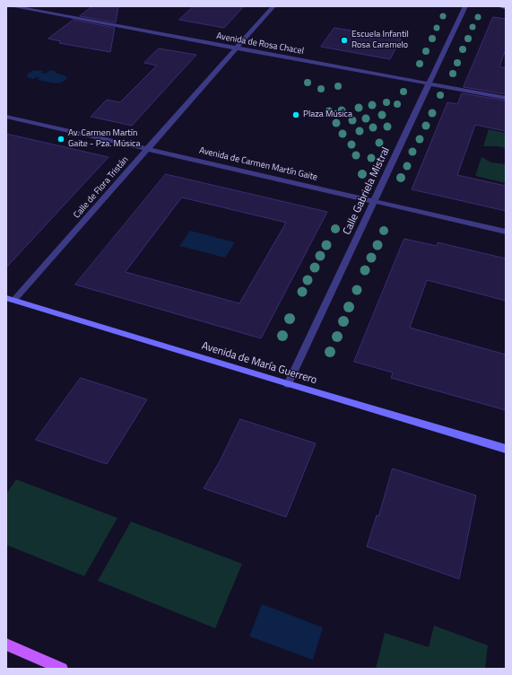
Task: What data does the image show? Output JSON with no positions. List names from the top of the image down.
{
  "streets": {
    "street": [
      "Avenida de Rosa Chacel",
      "Avenida de Carmen Martín Gaite",
      "Calle de Flora Tristán",
      "Calle Gabriela Mistral",
      "Avenida de María Guerrero"
    ]
  },
  "crossings": [
    ["Avenida de Rosa Chacel", "Calle de Flora Tristán"],
    ["Avenida de Rosa Chacel", "Calle Gabriela Mistral"],
    ["Avenida de Carmen Martín Gaite", "Calle de Flora Tristán"],
    ["Avenida de Carmen Martín Gaite", "Calle Gabriela Mistral"],
    ["Calle de Flora Tristán", "Avenida de María Guerrero"],
    ["Calle Gabriela Mistral", "Avenida de María Guerrero"]
  ],
  "places": ["Escuela Infantil Rosa Caramelo", "Plaza Música", "Av. Carmen Martín Gaite - Pza. Música"]
}
